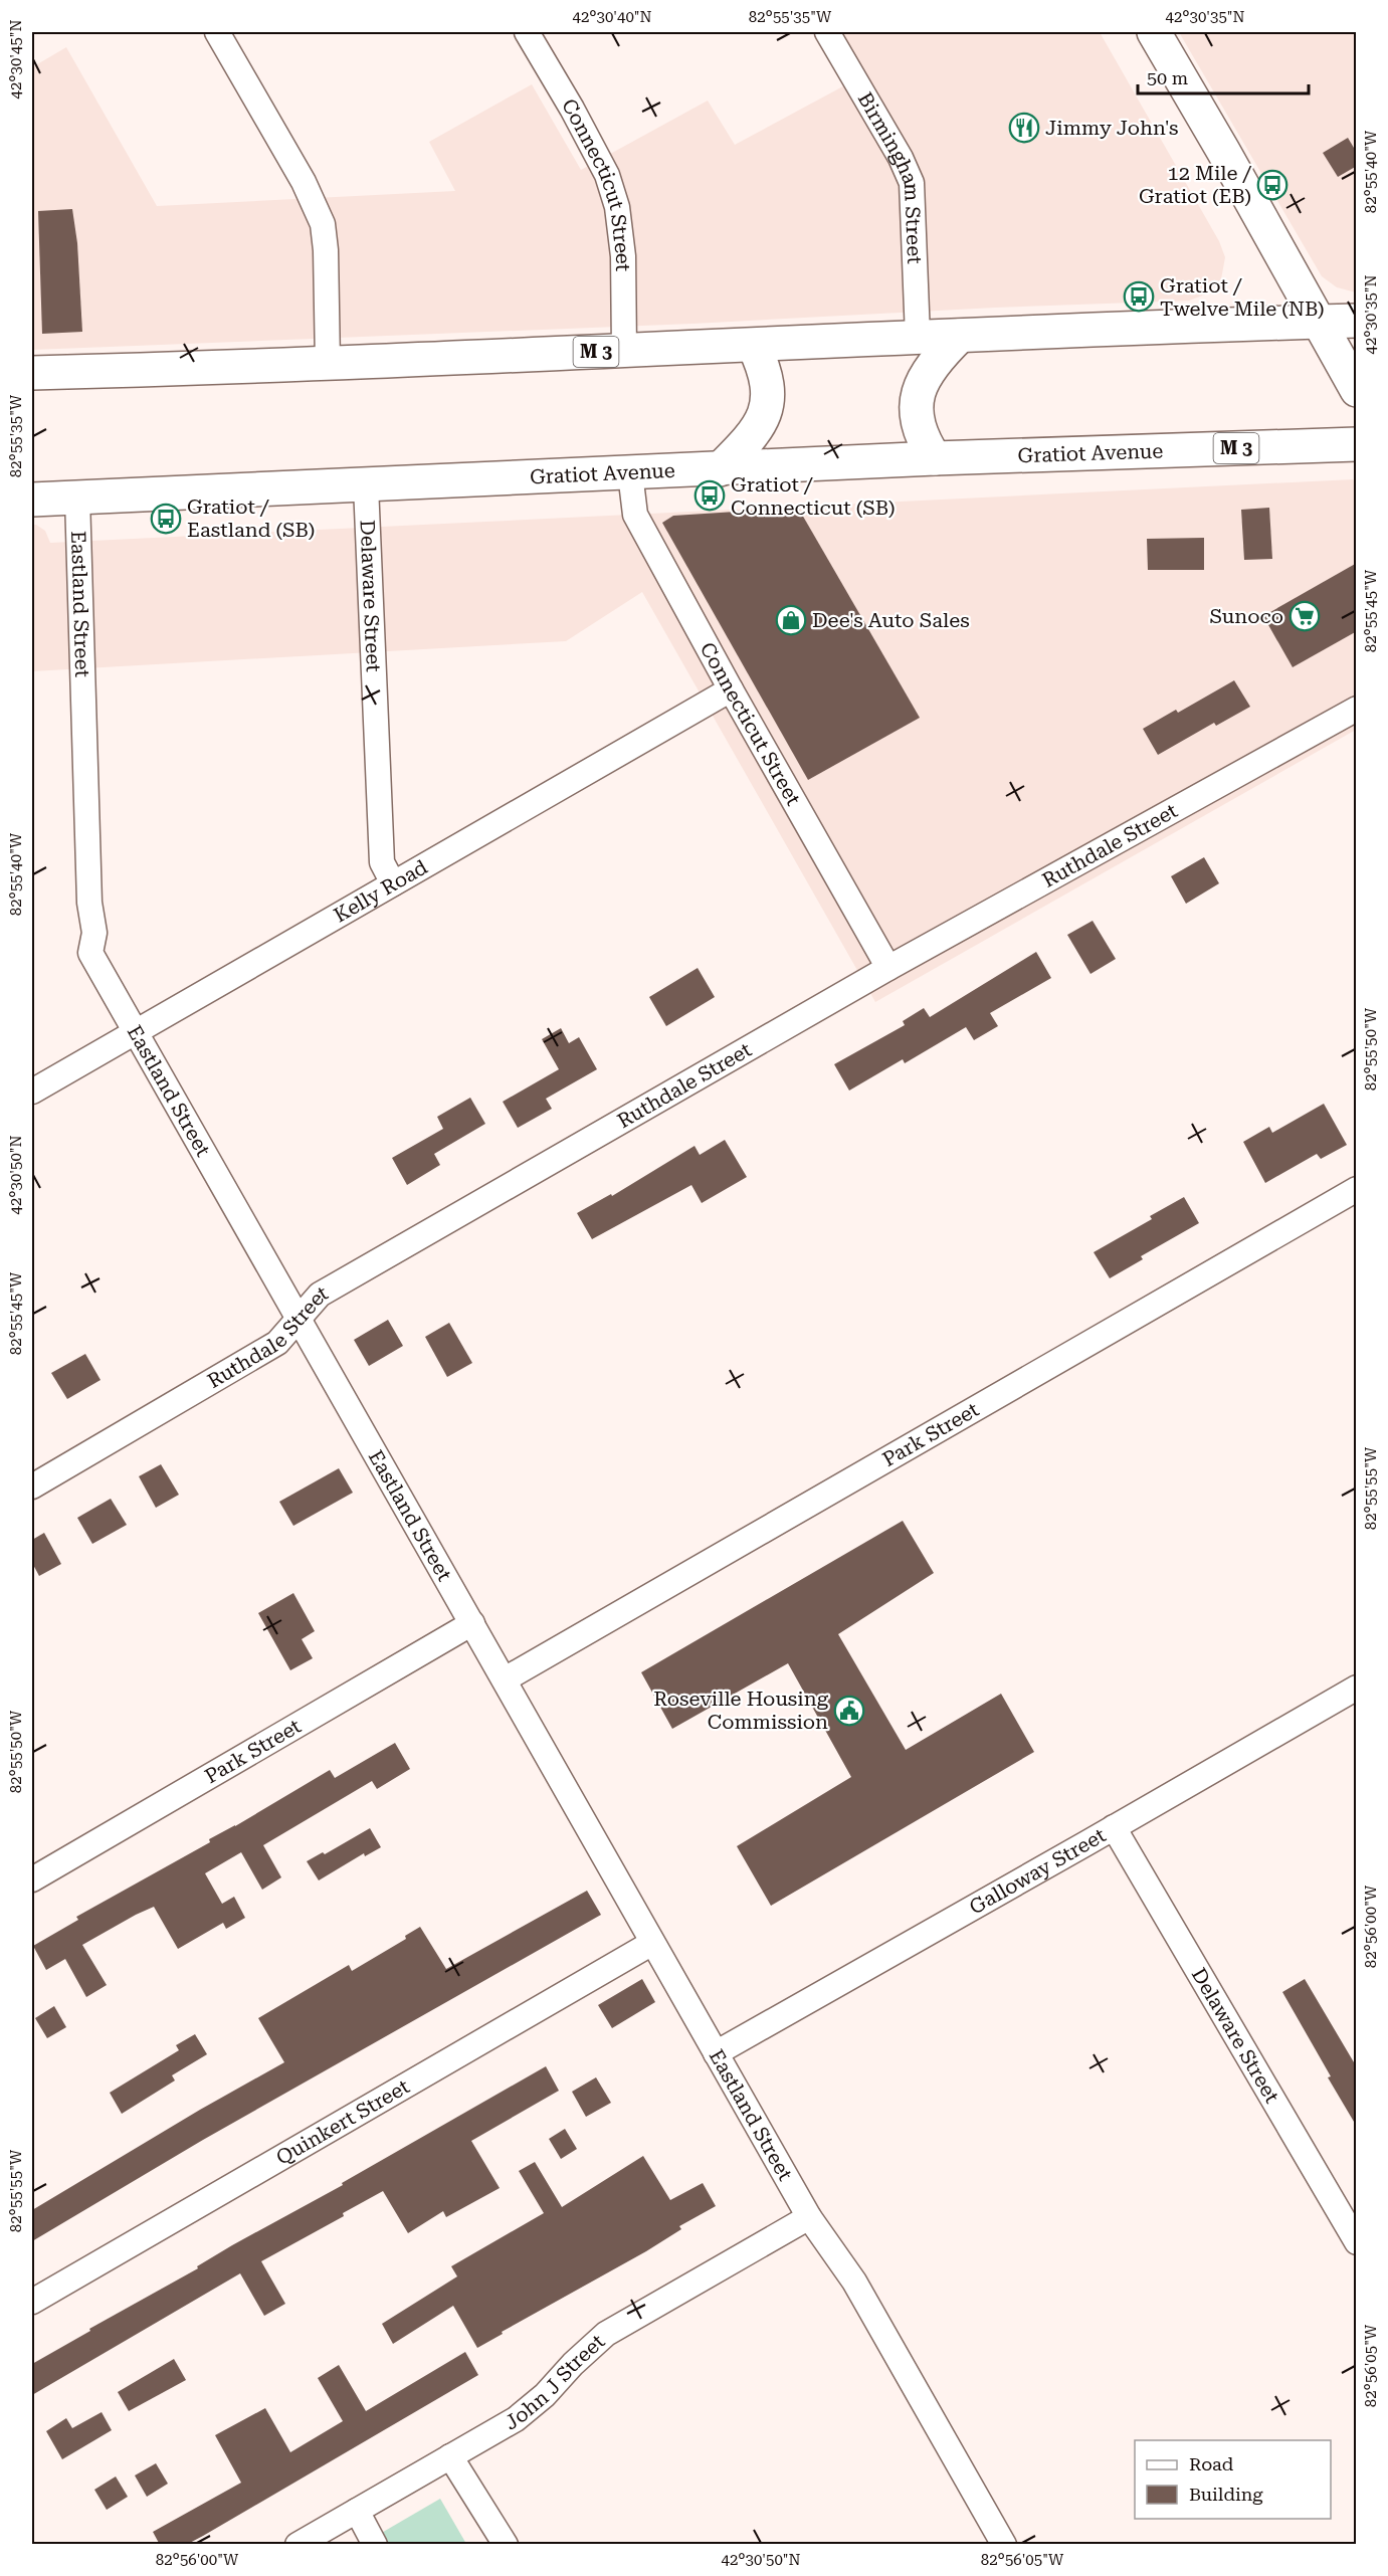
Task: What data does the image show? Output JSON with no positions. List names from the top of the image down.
{
  "streets": {
    "main road": ["M 3", "Gratiot Avenue"],
    "street": [
      "Birmingham Street",
      "Connecticut Street",
      "Delaware Street",
      "Eastland Street",
      "Ruthdale Street",
      "Kelly Road",
      "Park Street",
      "Galloway Street",
      "Quinkert Street",
      "John J Street"
    ]
  },
  "crossings": [
    ["Birmingham Street", "M 3"],
    ["Connecticut Street", "M 3"],
    ["Connecticut Street", "Gratiot Avenue"],
    ["Connecticut Street", "Ruthdale Street"],
    ["Connecticut Street", "Kelly Road"],
    ["Gratiot Avenue", "Delaware Street"],
    ["Gratiot Avenue", "Eastland Street"],
    ["Delaware Street", "Kelly Road"],
    ["Delaware Street", "Galloway Street"],
    ["Eastland Street", "Ruthdale Street"],
    ["Eastland Street", "Kelly Road"],
    ["Eastland Street", "Park Street"],
    ["Eastland Street", "Galloway Street"],
    ["Eastland Street", "Quinkert Street"],
    ["Eastland Street", "John J Street"]
  ],
  "places": {
    "restaurant": ["Jimmy John's"],
    "bus stop": [
      "12 Mile / Gratiot (EB)",
      "Gratiot / Twelve Mile (NB)",
      "Gratiot / Connecticut (SB)",
      "Gratiot / Eastland (SB)"
    ],
    "supermarket": ["Sunoco"],
    "shop": ["Dee's Auto Sales"],
    "public building": ["Roseville Housing Commission"]
  },
  "legend": ["Road", "Building"],
  "scale_bar": "50 m",
  "coordinates": [
    "42°30'40\"N",
    "82°55'35\"W",
    "42°30'35\"N",
    "42°30'45\"N",
    "82°55'40\"W",
    "82°55'45\"W",
    "82°55'50\"W",
    "42°30'50\"N",
    "82°55'55\"W",
    "82°56'00\"W",
    "82°56'05\"W"
  ]
}
